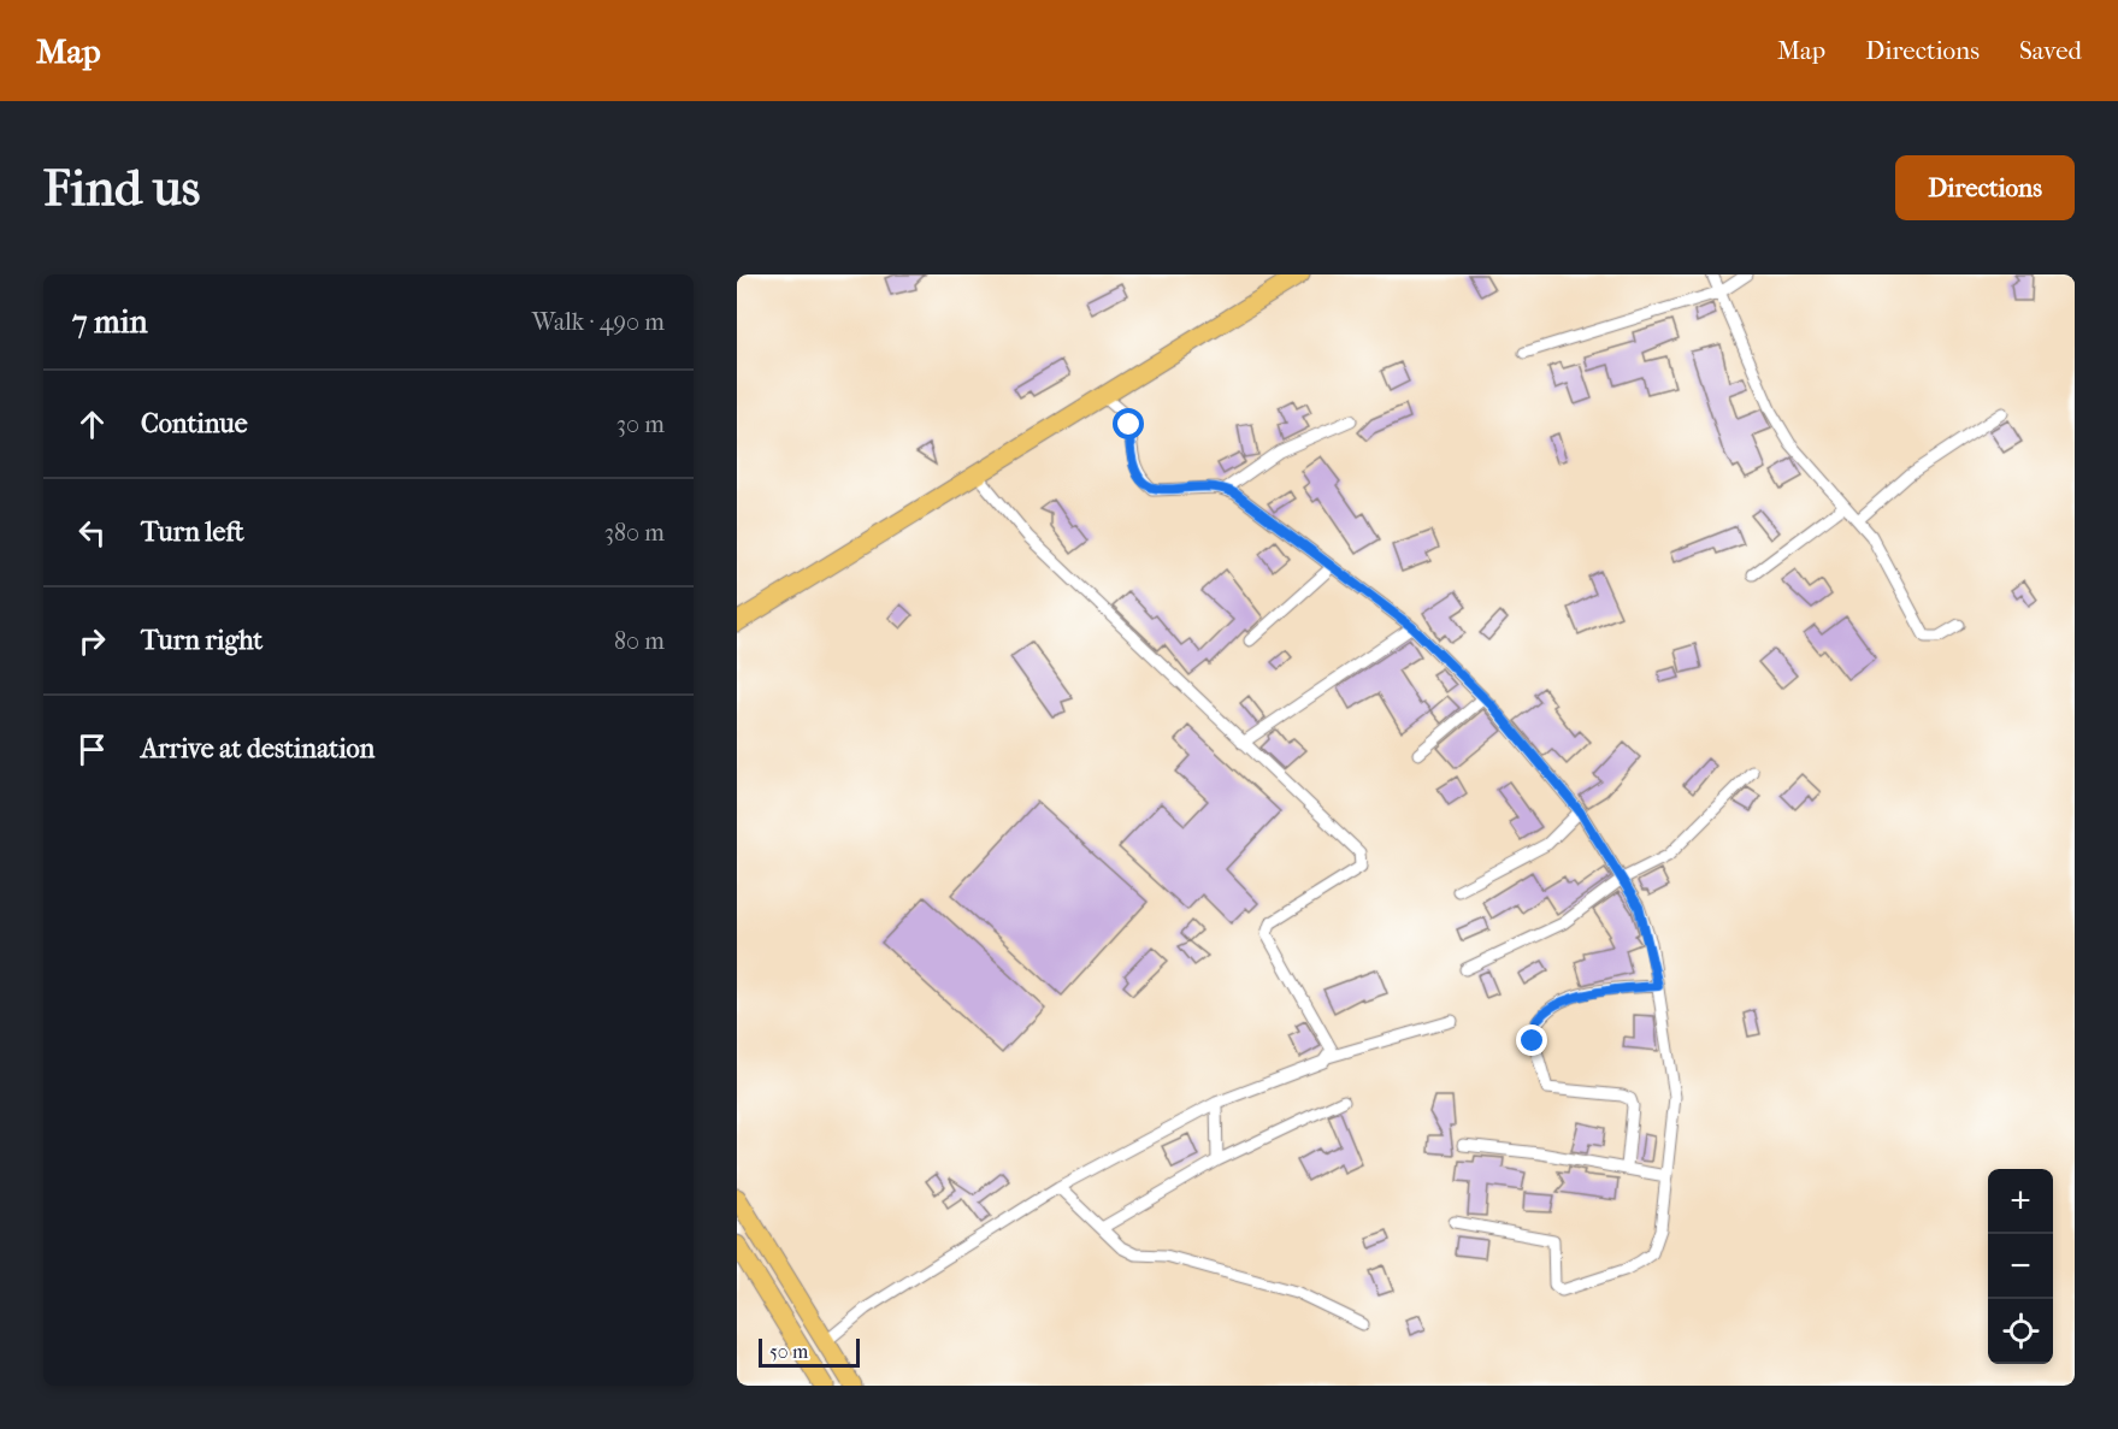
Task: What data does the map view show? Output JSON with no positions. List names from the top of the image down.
{
  "scale_bar": "50 m",
  "page": {
    "header": "Map",
    "nav": ["Map", "Directions", "Saved"],
    "buttons": "Directions",
    "title": "Find us",
    "heading": ["7 min", "Walk · 490 m"],
    "list": [
      ["Continue", "30 m"],
      ["Turn left", "380 m"],
      ["Turn right", "80 m"],
      "Arrive at destination"
    ],
    "map_buttons": ["+", "−"],
    "scale": "50 m"
  }
}
